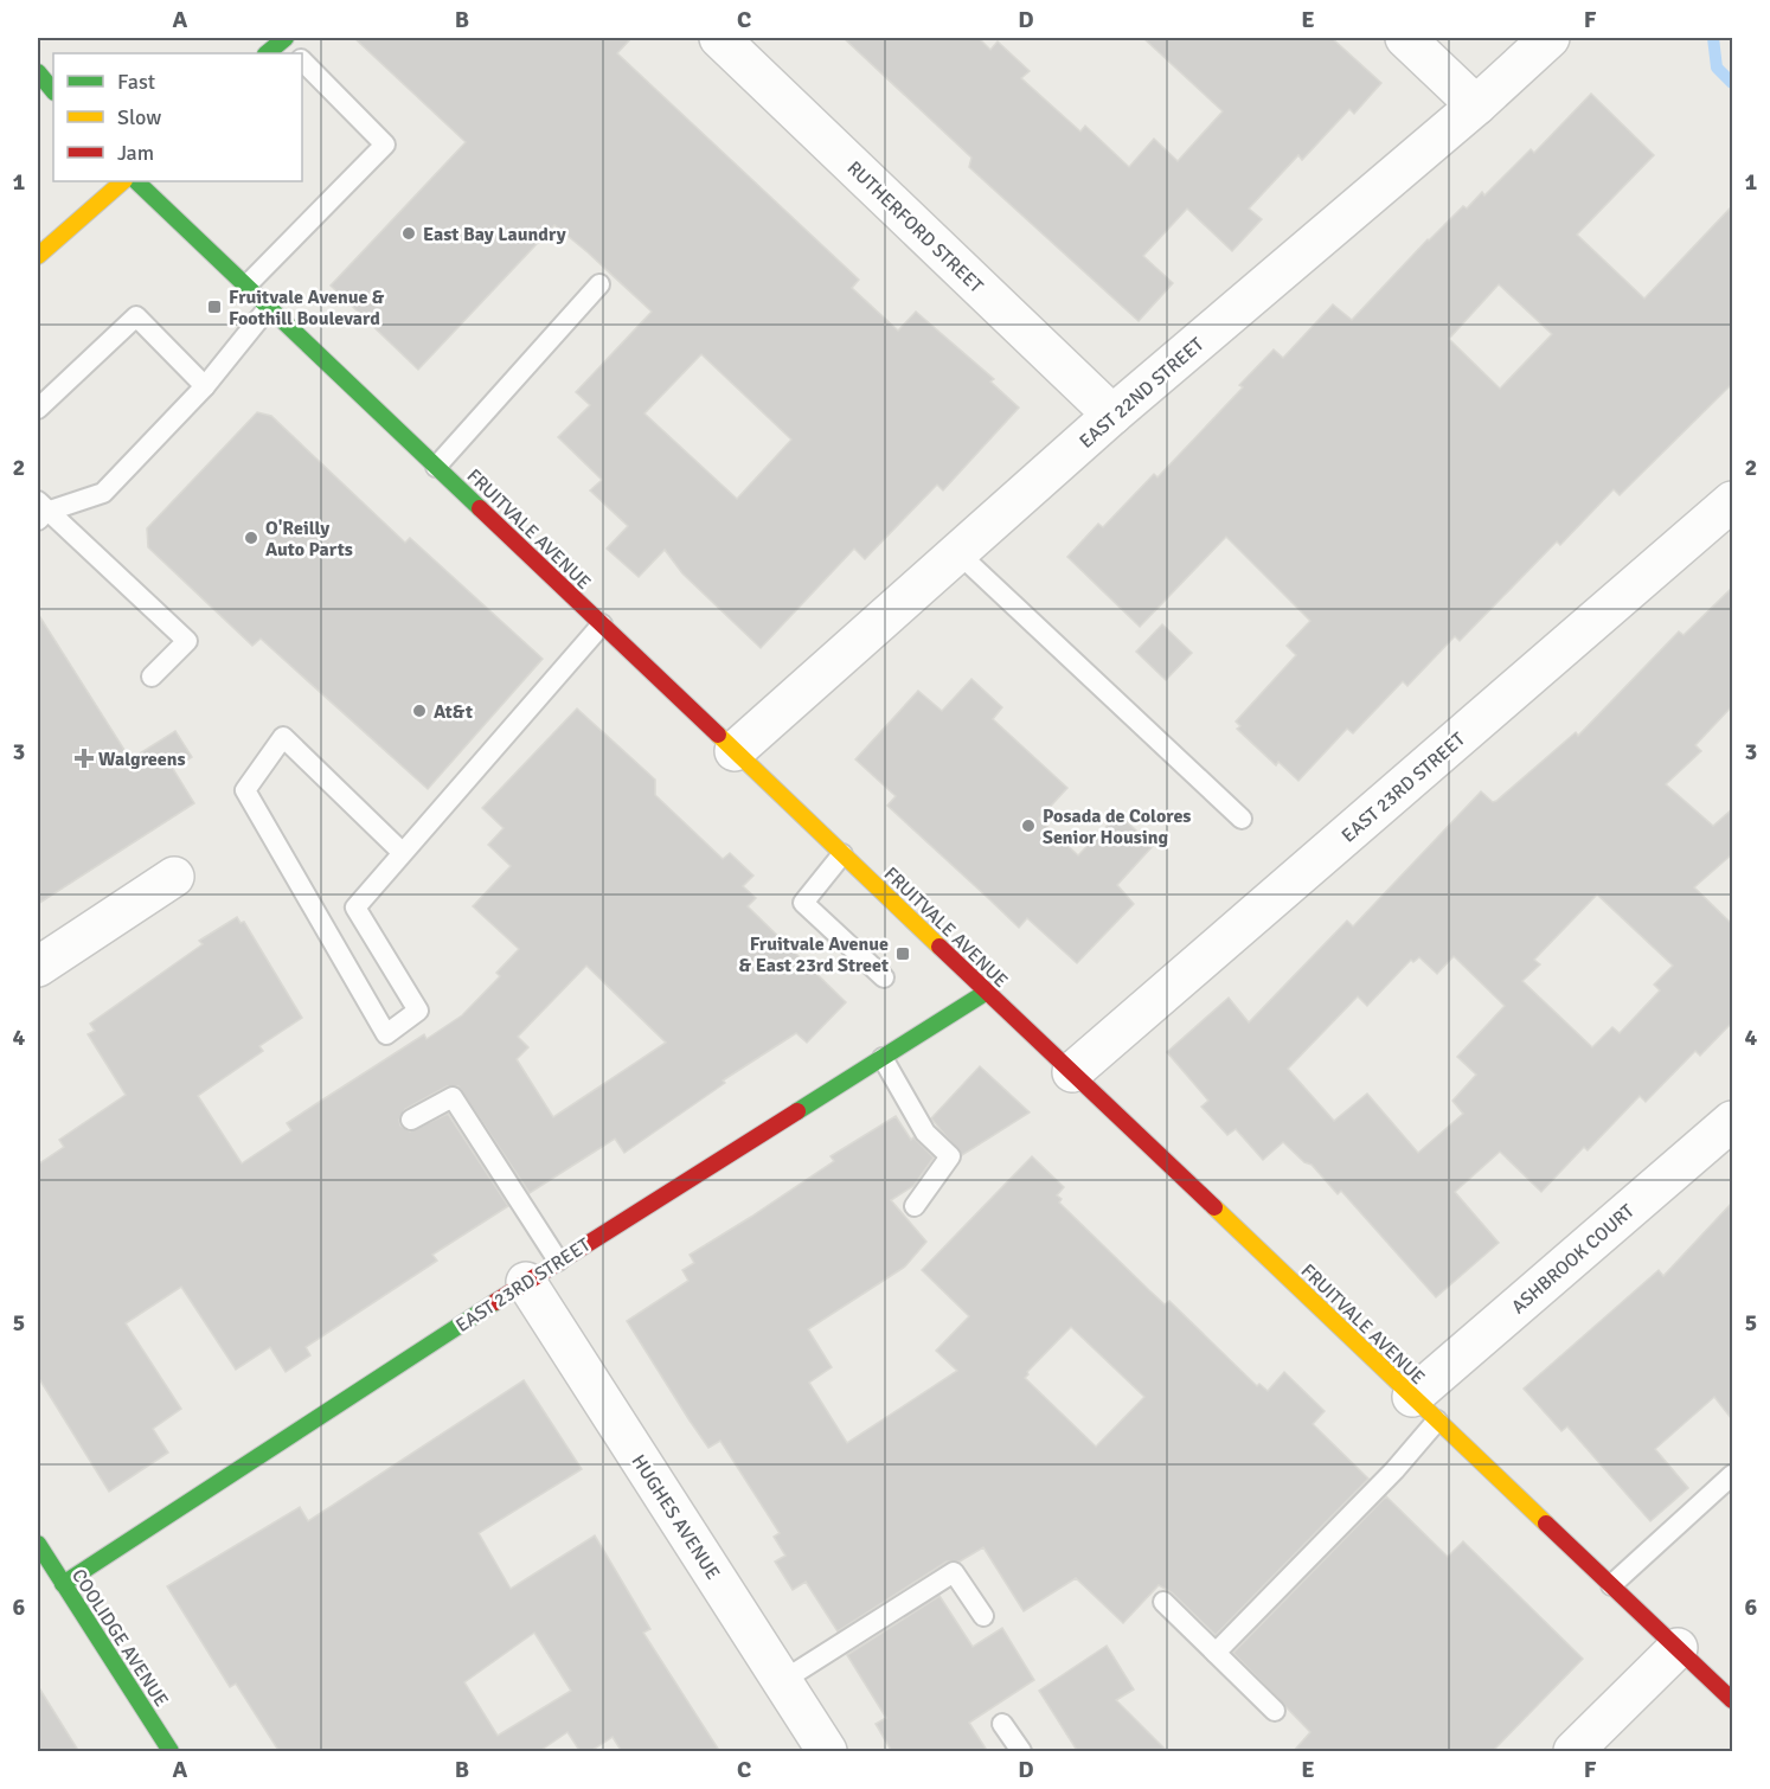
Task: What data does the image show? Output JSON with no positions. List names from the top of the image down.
{
  "streets": {
    "main road": ["FRUITVALE AVENUE", "EAST 23RD STREET", "COOLIDGE AVENUE"],
    "street": [
      "RUTHERFORD STREET",
      "EAST 22ND STREET",
      "ASHBROOK COURT",
      "HUGHES AVENUE"
    ]
  },
  "crossings": [
    ["RUTHERFORD STREET", "EAST 22ND STREET"],
    ["EAST 22ND STREET", "FRUITVALE AVENUE"],
    ["FRUITVALE AVENUE", "EAST 23RD STREET"],
    ["FRUITVALE AVENUE", "ASHBROOK COURT"],
    ["EAST 23RD STREET", "HUGHES AVENUE"],
    ["EAST 23RD STREET", "COOLIDGE AVENUE"]
  ],
  "places": {
    "other": [
      "East Bay Laundry",
      "O'Reilly Auto Parts",
      "At&t",
      "Posada de Colores Senior Housing"
    ],
    "transit": ["Fruitvale Avenue & Foothill Boulevard", "Fruitvale Avenue & East 23rd Street"],
    "health": ["Walgreens"]
  },
  "legend": ["Fast", "Slow", "Jam"],
  "grid": {
    "columns": [
      "A",
      "B",
      "C",
      "D",
      "E",
      "F"
    ],
    "rows": [
      "1",
      "2",
      "3",
      "4",
      "5",
      "6"
    ]
  }
}
